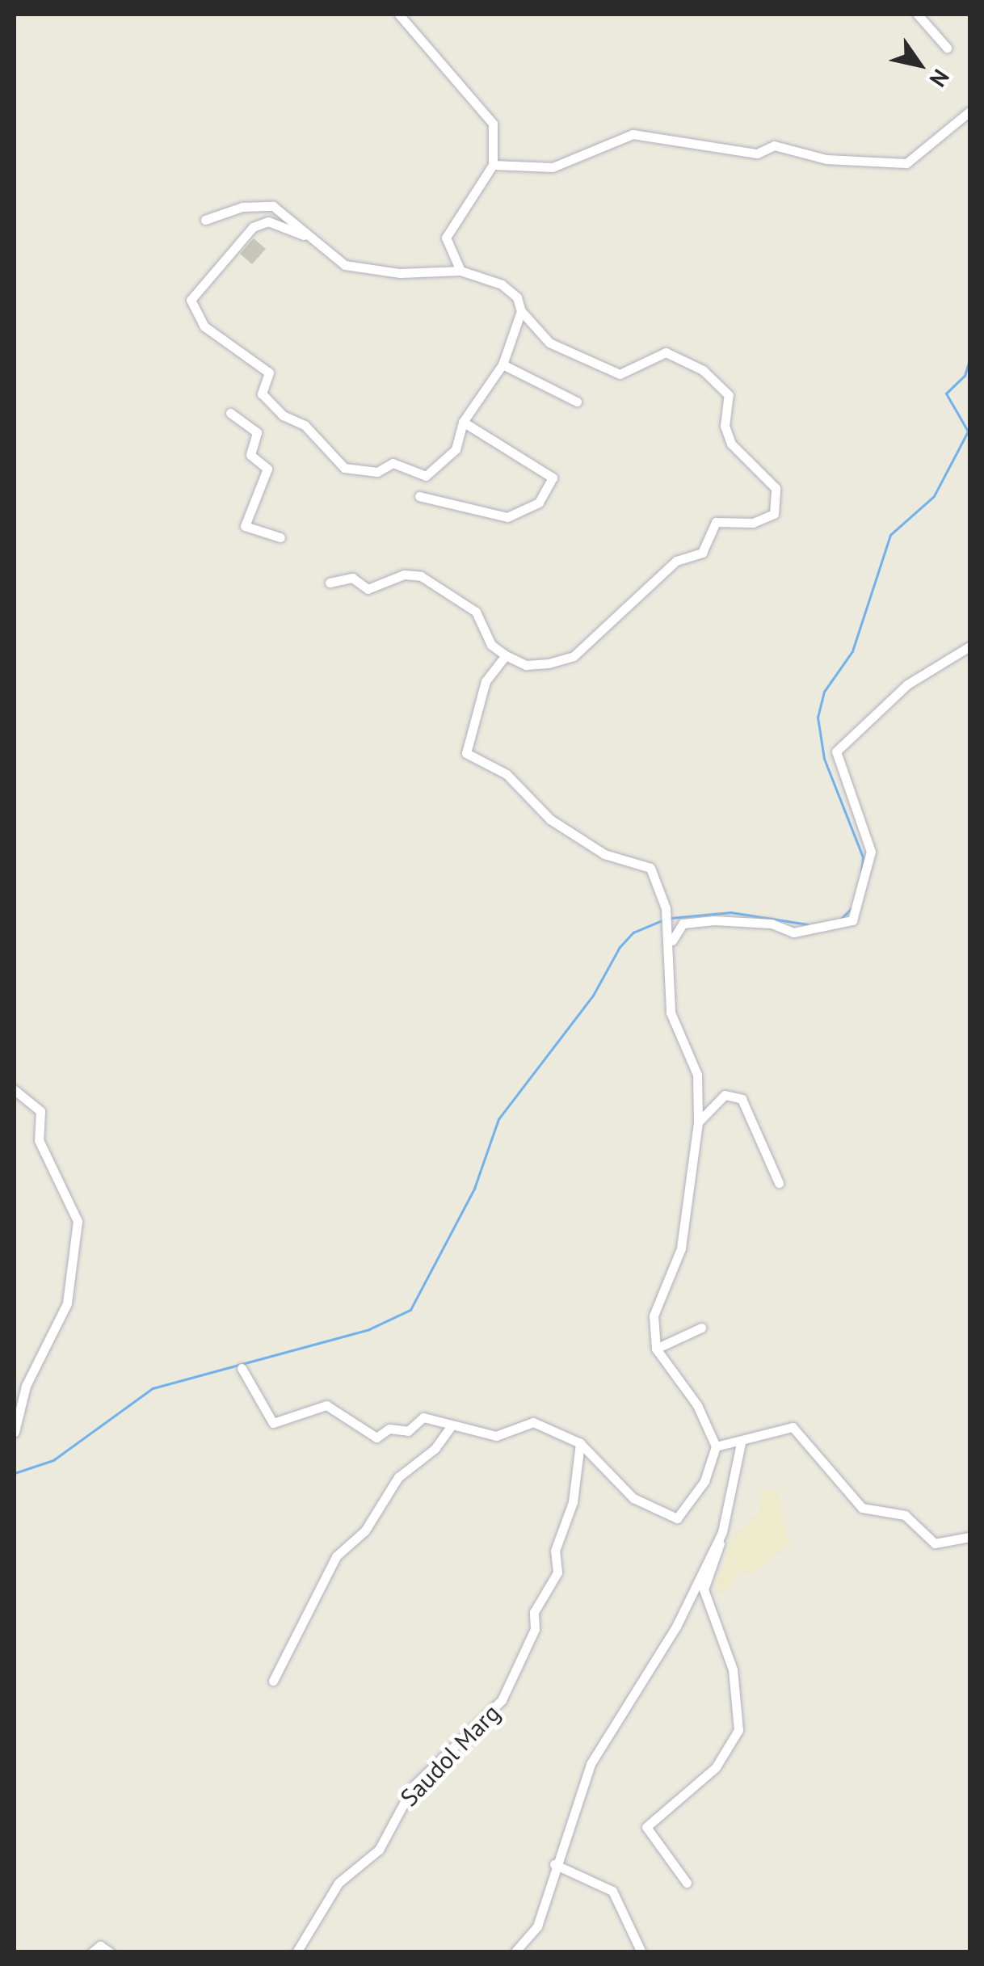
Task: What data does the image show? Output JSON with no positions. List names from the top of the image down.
{
  "streets": {
    "street": ["Saudol Marg"]
  },
  "north": "bottom right"
}
